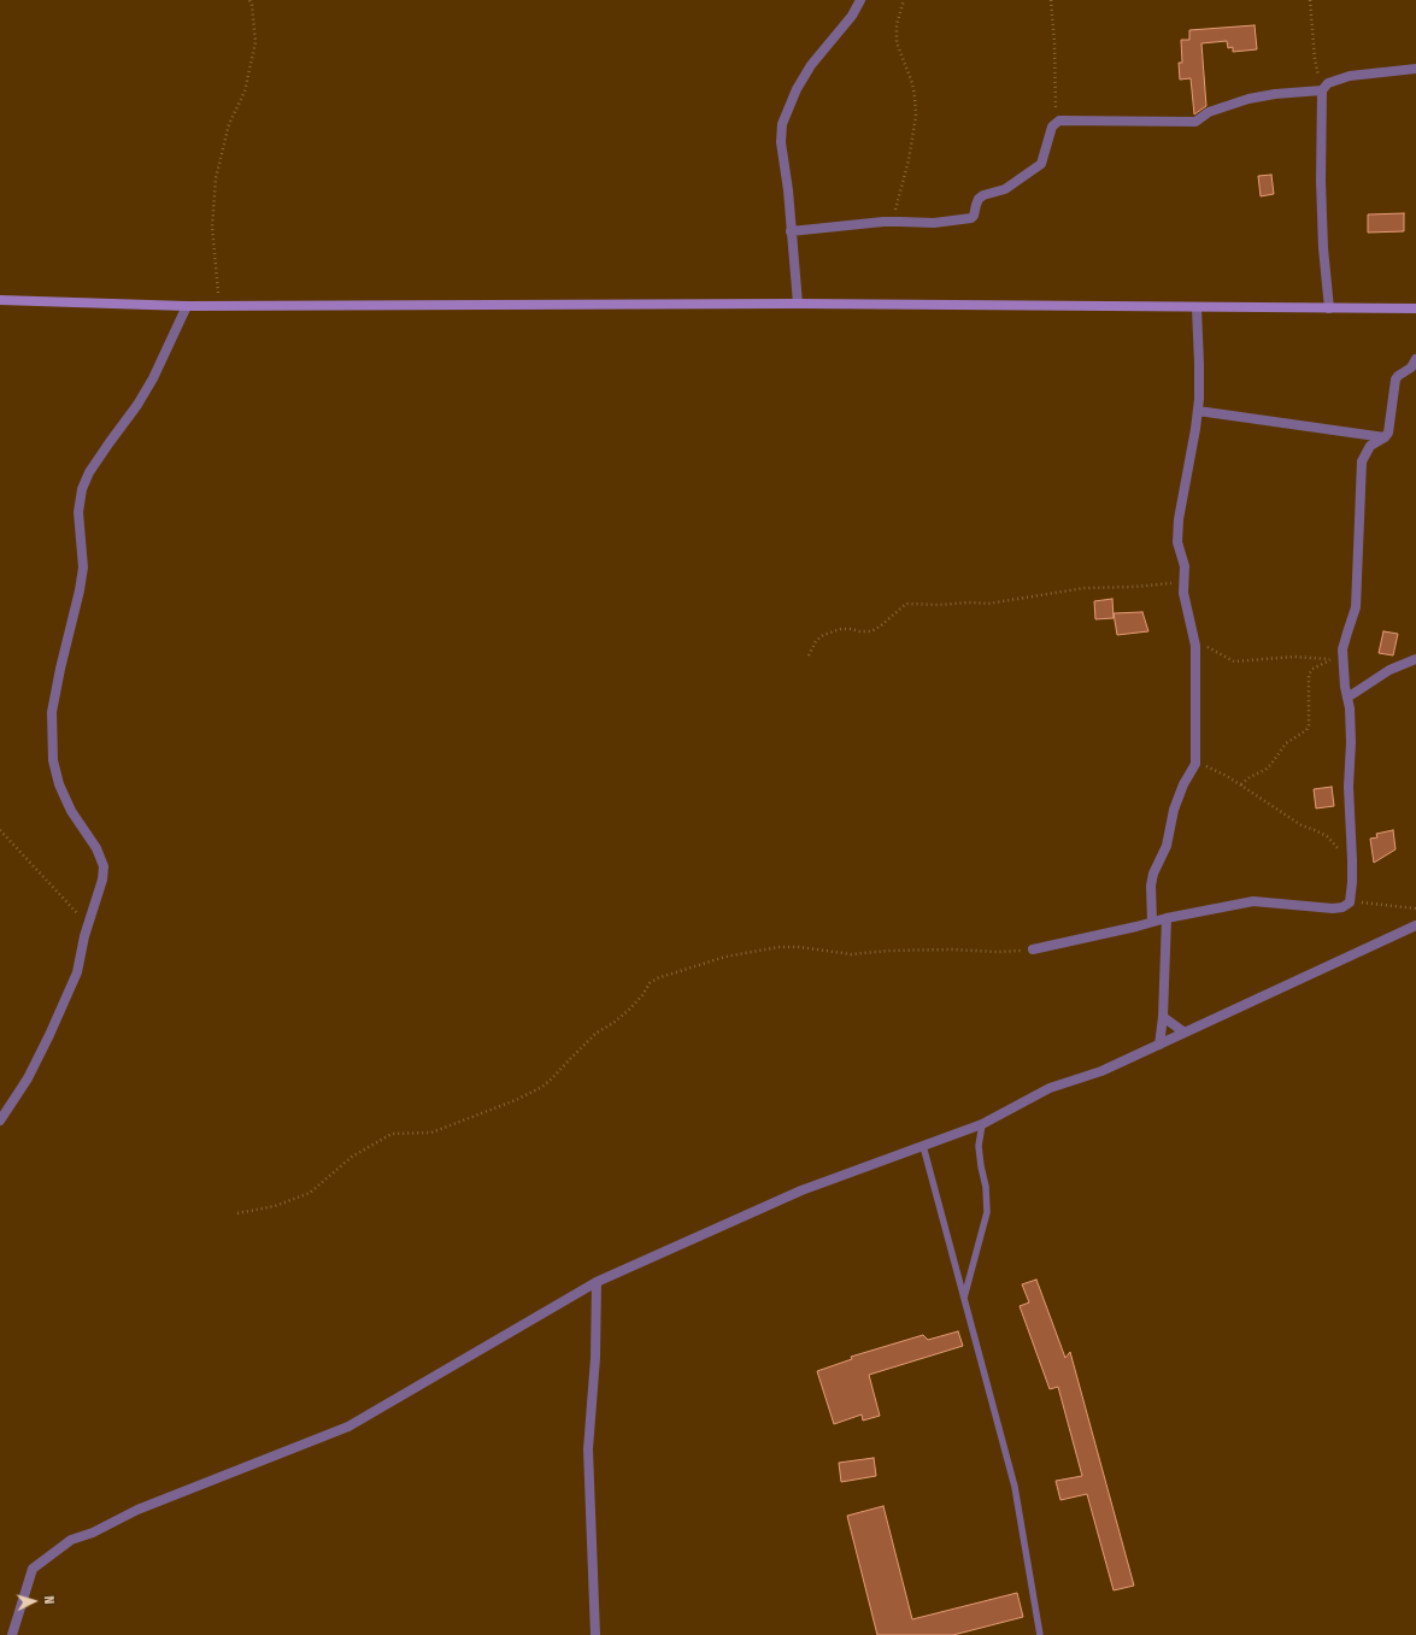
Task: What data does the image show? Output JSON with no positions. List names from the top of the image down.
{
  "north": "right"
}
